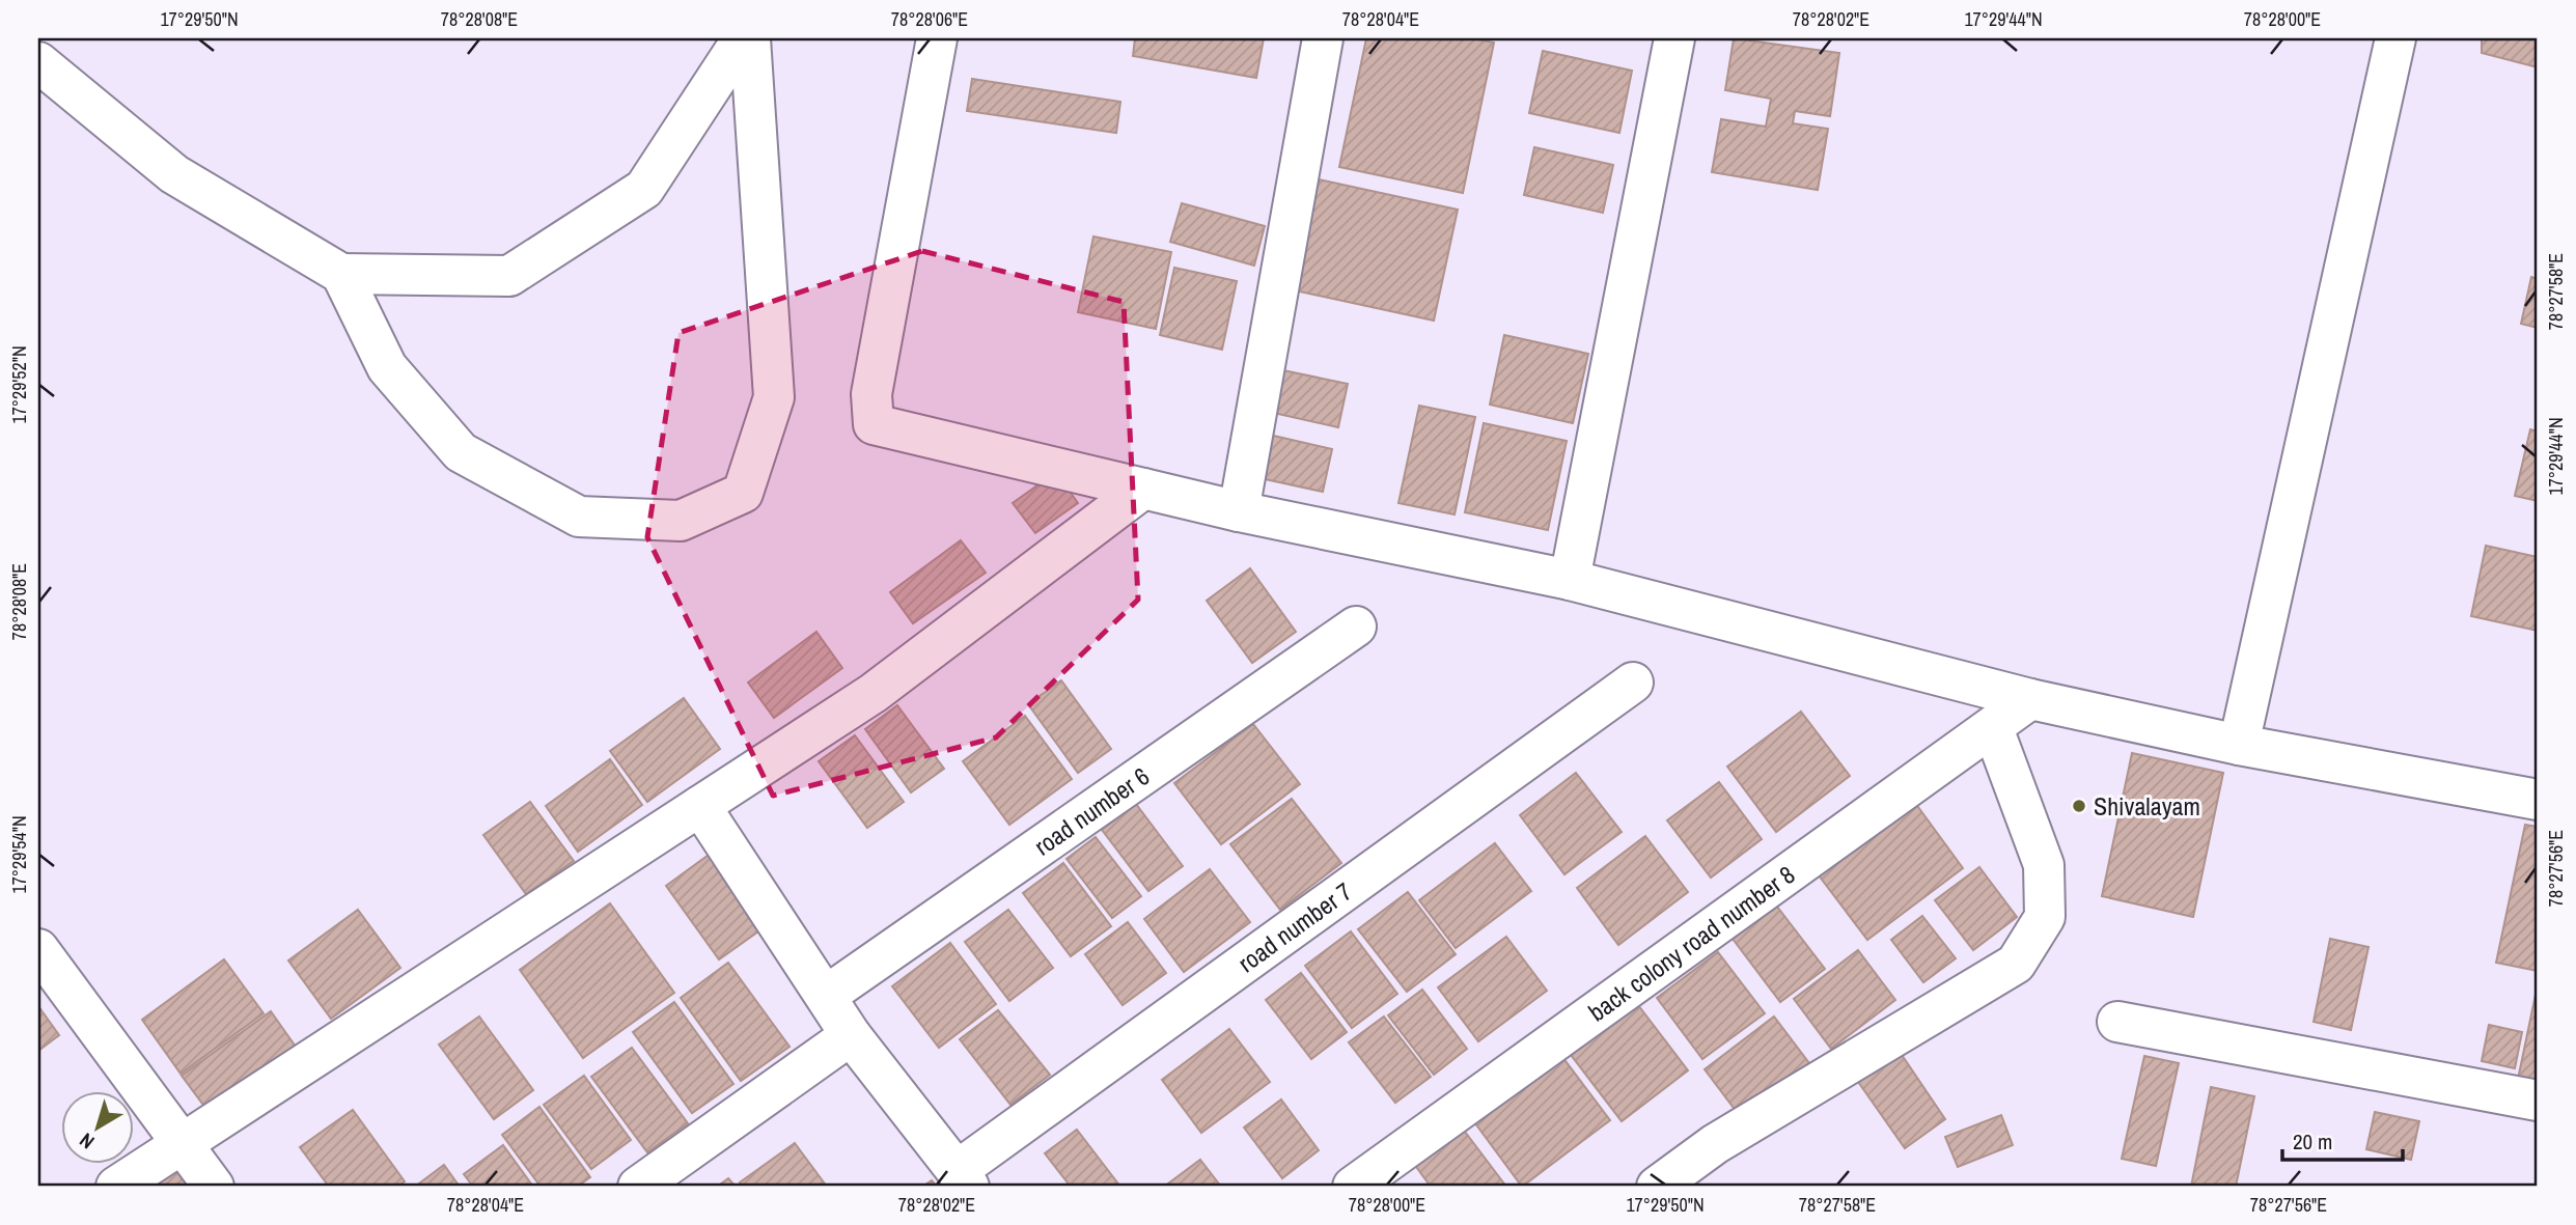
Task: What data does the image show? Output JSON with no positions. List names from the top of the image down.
{
  "streets": {
    "street": ["road number 6", "road number 7", "back colony road number 8"]
  },
  "places": ["Shivalayam"],
  "scale_bar": "20 m",
  "north": "bottom left",
  "coordinates": [
    "17°29'50\"N",
    "78°28'08\"E",
    "78°28'06\"E",
    "78°28'04\"E",
    "78°28'02\"E",
    "17°29'44\"N",
    "78°28'00\"E",
    "78°27'58\"E",
    "17°29'52\"N",
    "17°29'54\"N",
    "78°27'56\"E"
  ]
}
